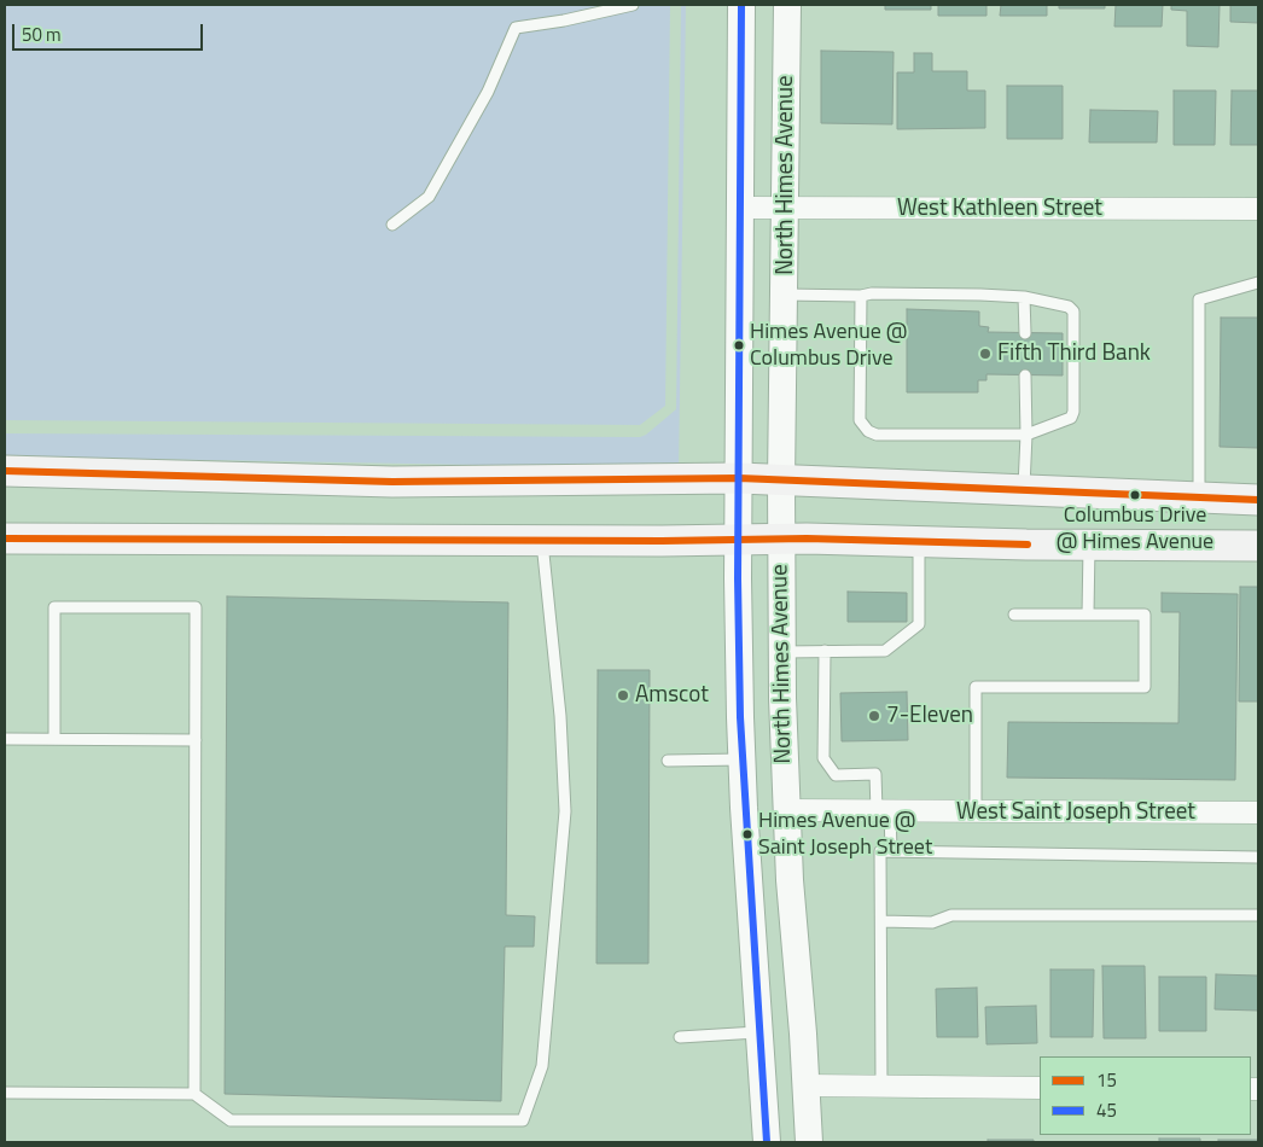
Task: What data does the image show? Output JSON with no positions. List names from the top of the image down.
{
  "streets": {
    "street": ["North Himes Avenue", "West Kathleen Street", "West Saint Joseph Street"]
  },
  "crossings": [
    ["North Himes Avenue", "West Kathleen Street"],
    ["North Himes Avenue", "West Saint Joseph Street"]
  ],
  "places": [
    "Himes Avenue @ Columbus Drive",
    "Fifth Third Bank",
    "Columbus Drive @ Himes Avenue",
    "Amscot",
    "7-Eleven",
    "Himes Avenue @ Saint Joseph Street"
  ],
  "lines": ["transit line 45", "transit line 15"],
  "legend": ["15", "45"],
  "scale_bar": "50 m"
}
